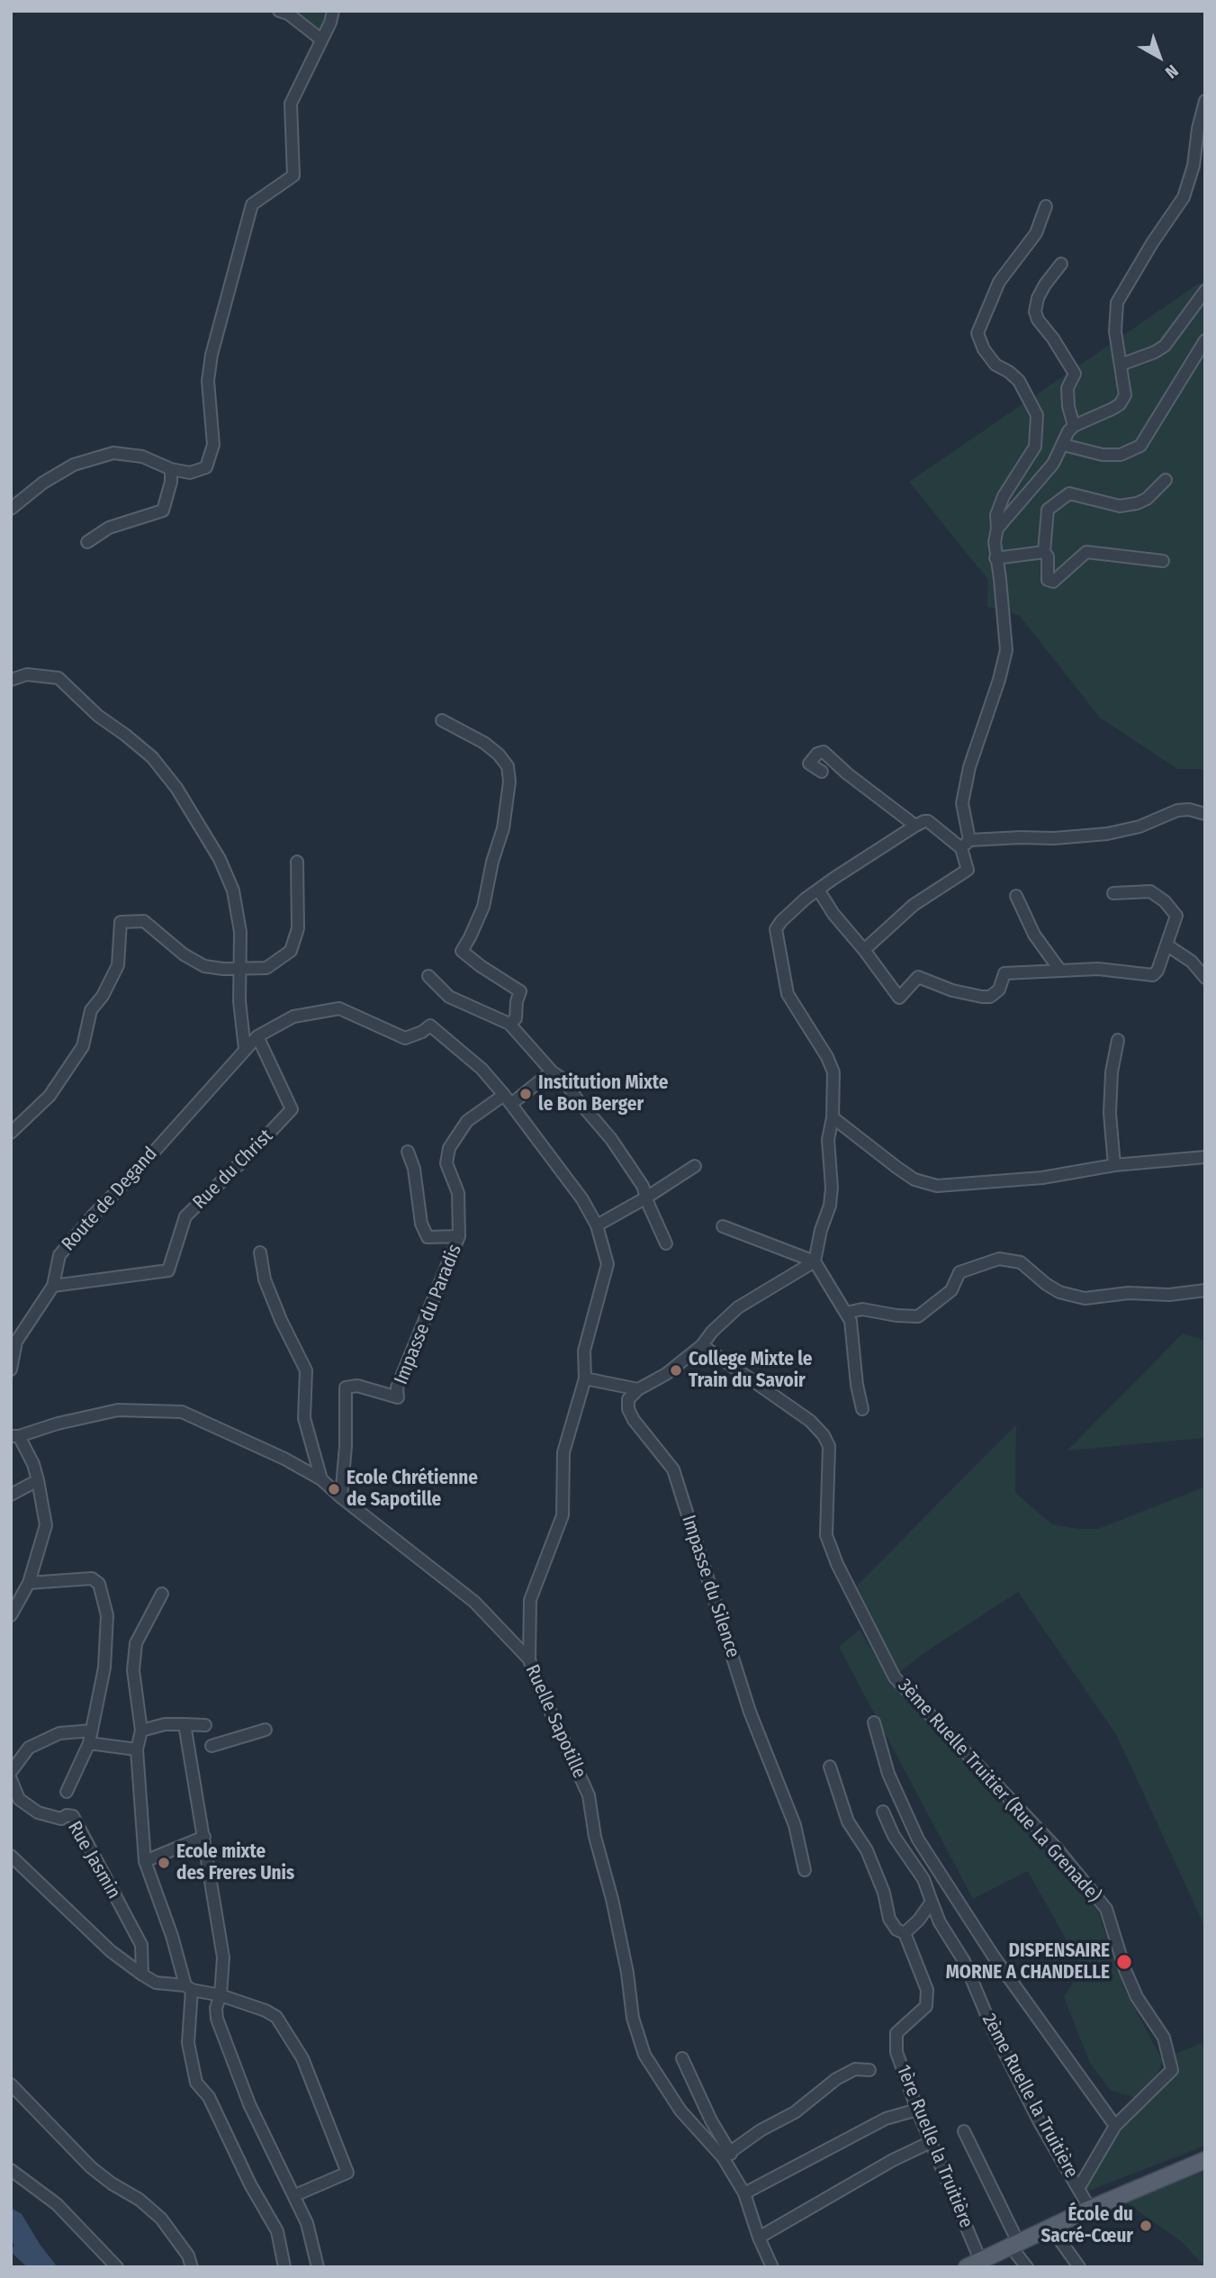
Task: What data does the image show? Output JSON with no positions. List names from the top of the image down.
{
  "streets": {
    "street": [
      "Rue du Christ",
      "Route de Degand",
      "Impasse du Paradis",
      "Impasse du Silence",
      "Ruelle Sapotille",
      "3ème Ruelle Truitier (Rue La Grenade)",
      "Rue Jasmin",
      "2ème Ruelle la Truitière",
      "1ère Ruelle la Truitière"
    ]
  },
  "crossings": [
    ["Rue du Christ", "Route de Degand"],
    ["Route de Degand", "Impasse du Paradis"],
    ["Impasse du Paradis", "Ruelle Sapotille"]
  ],
  "places": [
    "Institution Mixte le Bon Berger",
    "College Mixte le Train du Savoir",
    "Ecole Chrétienne de Sapotille",
    "Ecole mixte des Freres Unis",
    "DISPENSAIRE MORNE A CHANDELLE",
    "École du Sacré-Cœur"
  ],
  "north": "bottom right"
}
